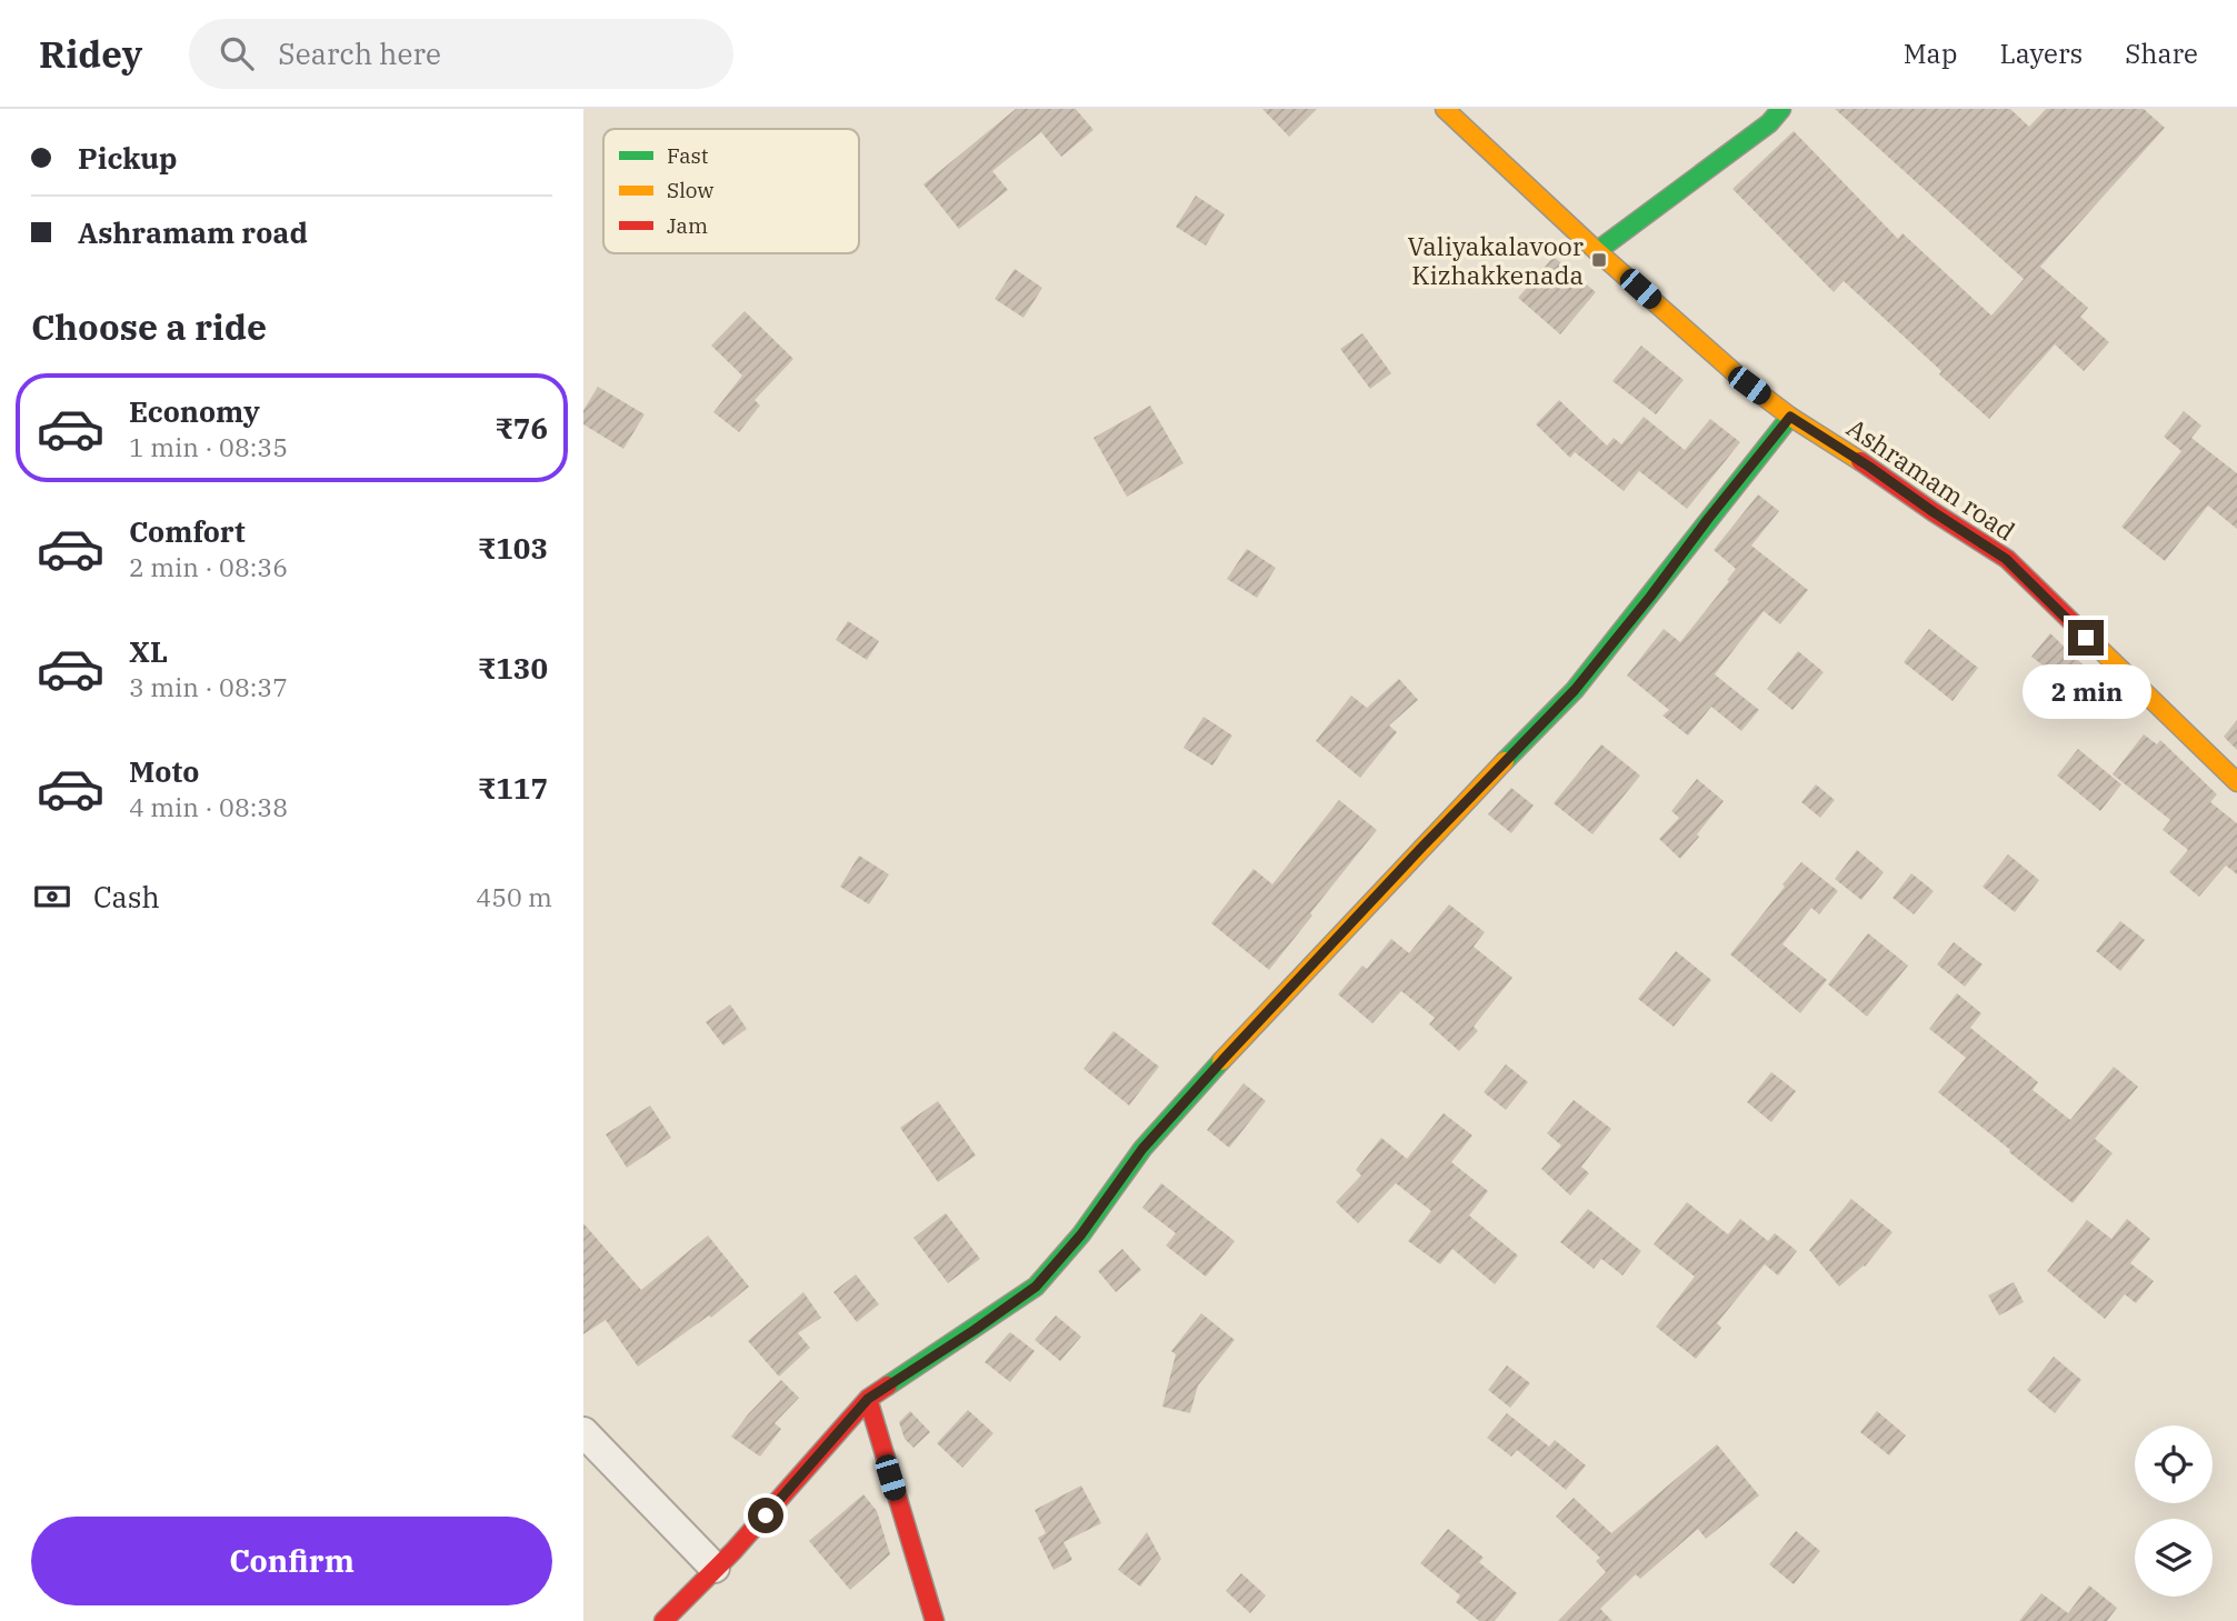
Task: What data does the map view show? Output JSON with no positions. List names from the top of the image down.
{
  "streets": {
    "street": ["Ashramam road"]
  },
  "places": {
    "transit": ["Valiyakalavoor Kizhakkenada"]
  },
  "legend": ["Fast", "Slow", "Jam"],
  "page": {
    "header": "Ridey",
    "search": "Search here",
    "nav": ["Map", "Layers", "Share"],
    "banner": ["Pickup", "Ashramam road"],
    "heading": "Choose a ride",
    "list": [
      {
        "name": "Economy",
        "note": "1 min · 08:35",
        "value": "₹76"
      },
      {
        "name": "Comfort",
        "note": "2 min · 08:36",
        "value": "₹103"
      },
      {
        "name": "XL",
        "note": "3 min · 08:37",
        "value": "₹130"
      },
      {
        "name": "Moto",
        "note": "4 min · 08:38",
        "value": "₹117"
      }
    ],
    "bubble": "2 min",
    "pay": ["Cash", "450 m"],
    "buttons": "Confirm"
  }
}
